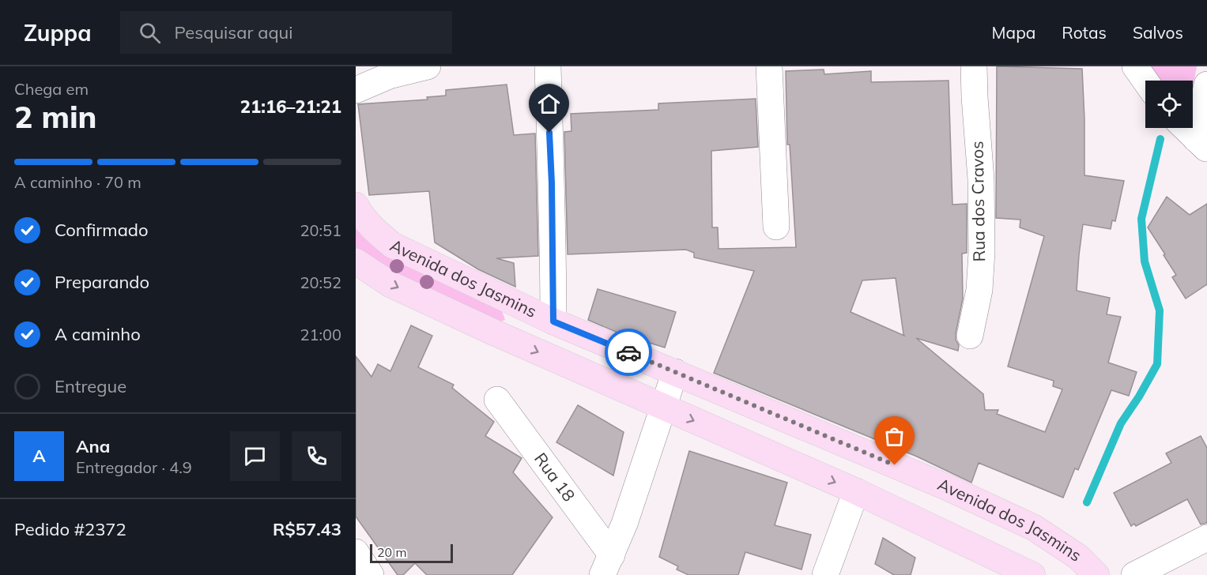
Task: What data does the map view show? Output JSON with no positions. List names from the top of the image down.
{
  "streets": {
    "main road": ["Avenida dos Jasmins"],
    "street": ["Rua dos Cravos", "Rua 18"]
  },
  "scale_bar": "20 m",
  "page": {
    "header": "Zuppa",
    "search": "Pesquisar aqui",
    "nav": ["Mapa", "Rotas", "Salvos"],
    "heading": ["2 min", "Chega em", "21:16–21:21"],
    "panel": [
      "Ana",
      "Entregador · 4.9",
      "Pedido #2372",
      "R$57.43"
    ],
    "bar": "A caminho · 70 m",
    "list": [
      ["Confirmado", "20:51"],
      ["Preparando", "20:52"],
      ["A caminho", "21:00"],
      "Entregue"
    ],
    "round": "A",
    "scale": "20 m"
  }
}
